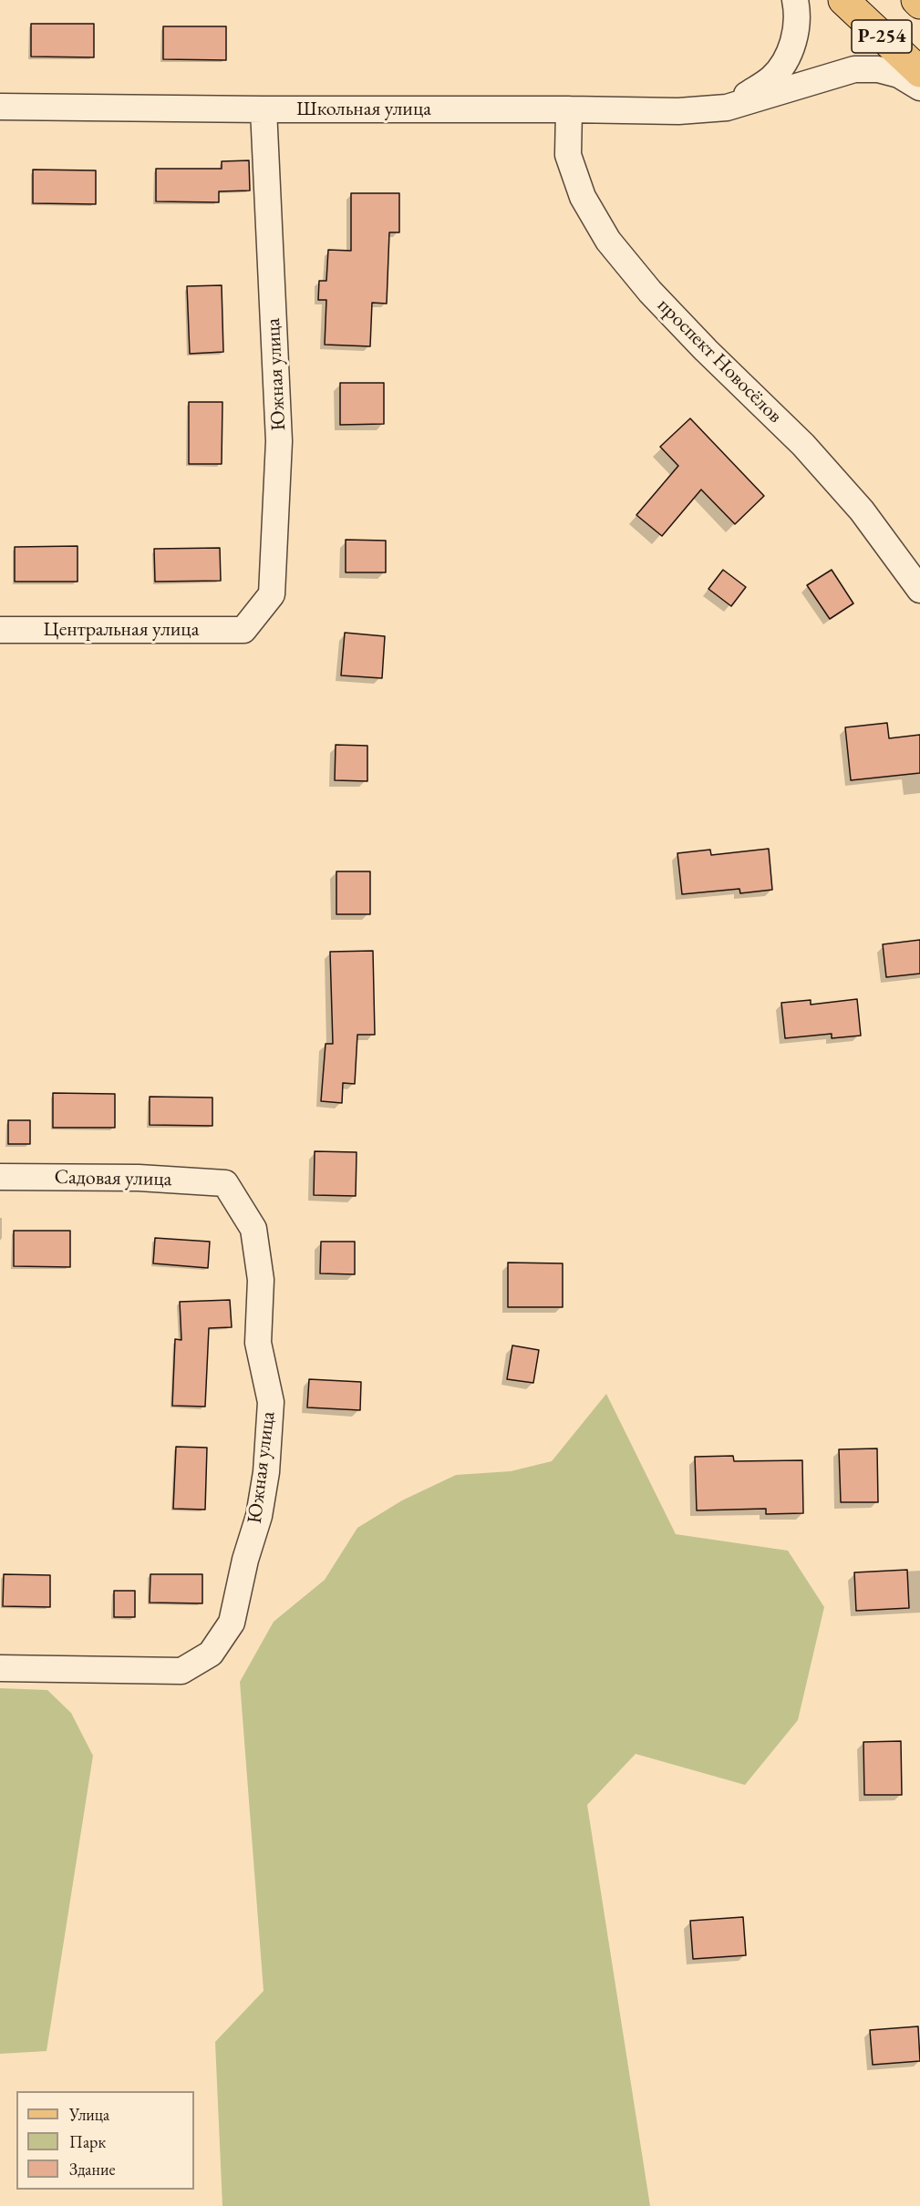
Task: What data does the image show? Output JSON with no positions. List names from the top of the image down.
{
  "streets": {
    "main road": ["Р-254"],
    "street": [
      "Школьная улица",
      "проспект Новосёлов",
      "Южная улица",
      "Центральная улица",
      "Садовая улица"
    ]
  },
  "crossings": [
    ["Школьная улица", "проспект Новосёлов"],
    ["Школьная улица", "Южная улица"],
    ["Южная улица", "Центральная улица"],
    ["Южная улица", "Садовая улица"]
  ],
  "legend": ["Улица", "Парк", "Здание"]
}
